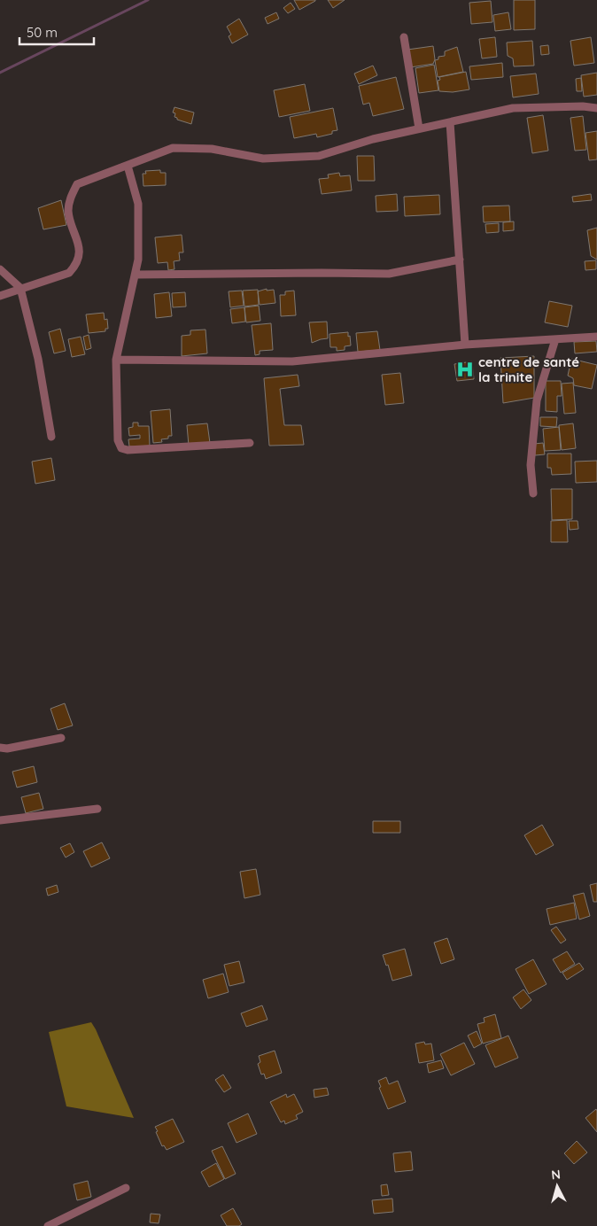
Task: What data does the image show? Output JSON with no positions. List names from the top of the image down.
{
  "places": {
    "hospital": ["centre de santé la trinite"]
  },
  "scale_bar": "50 m",
  "north": "top"
}
